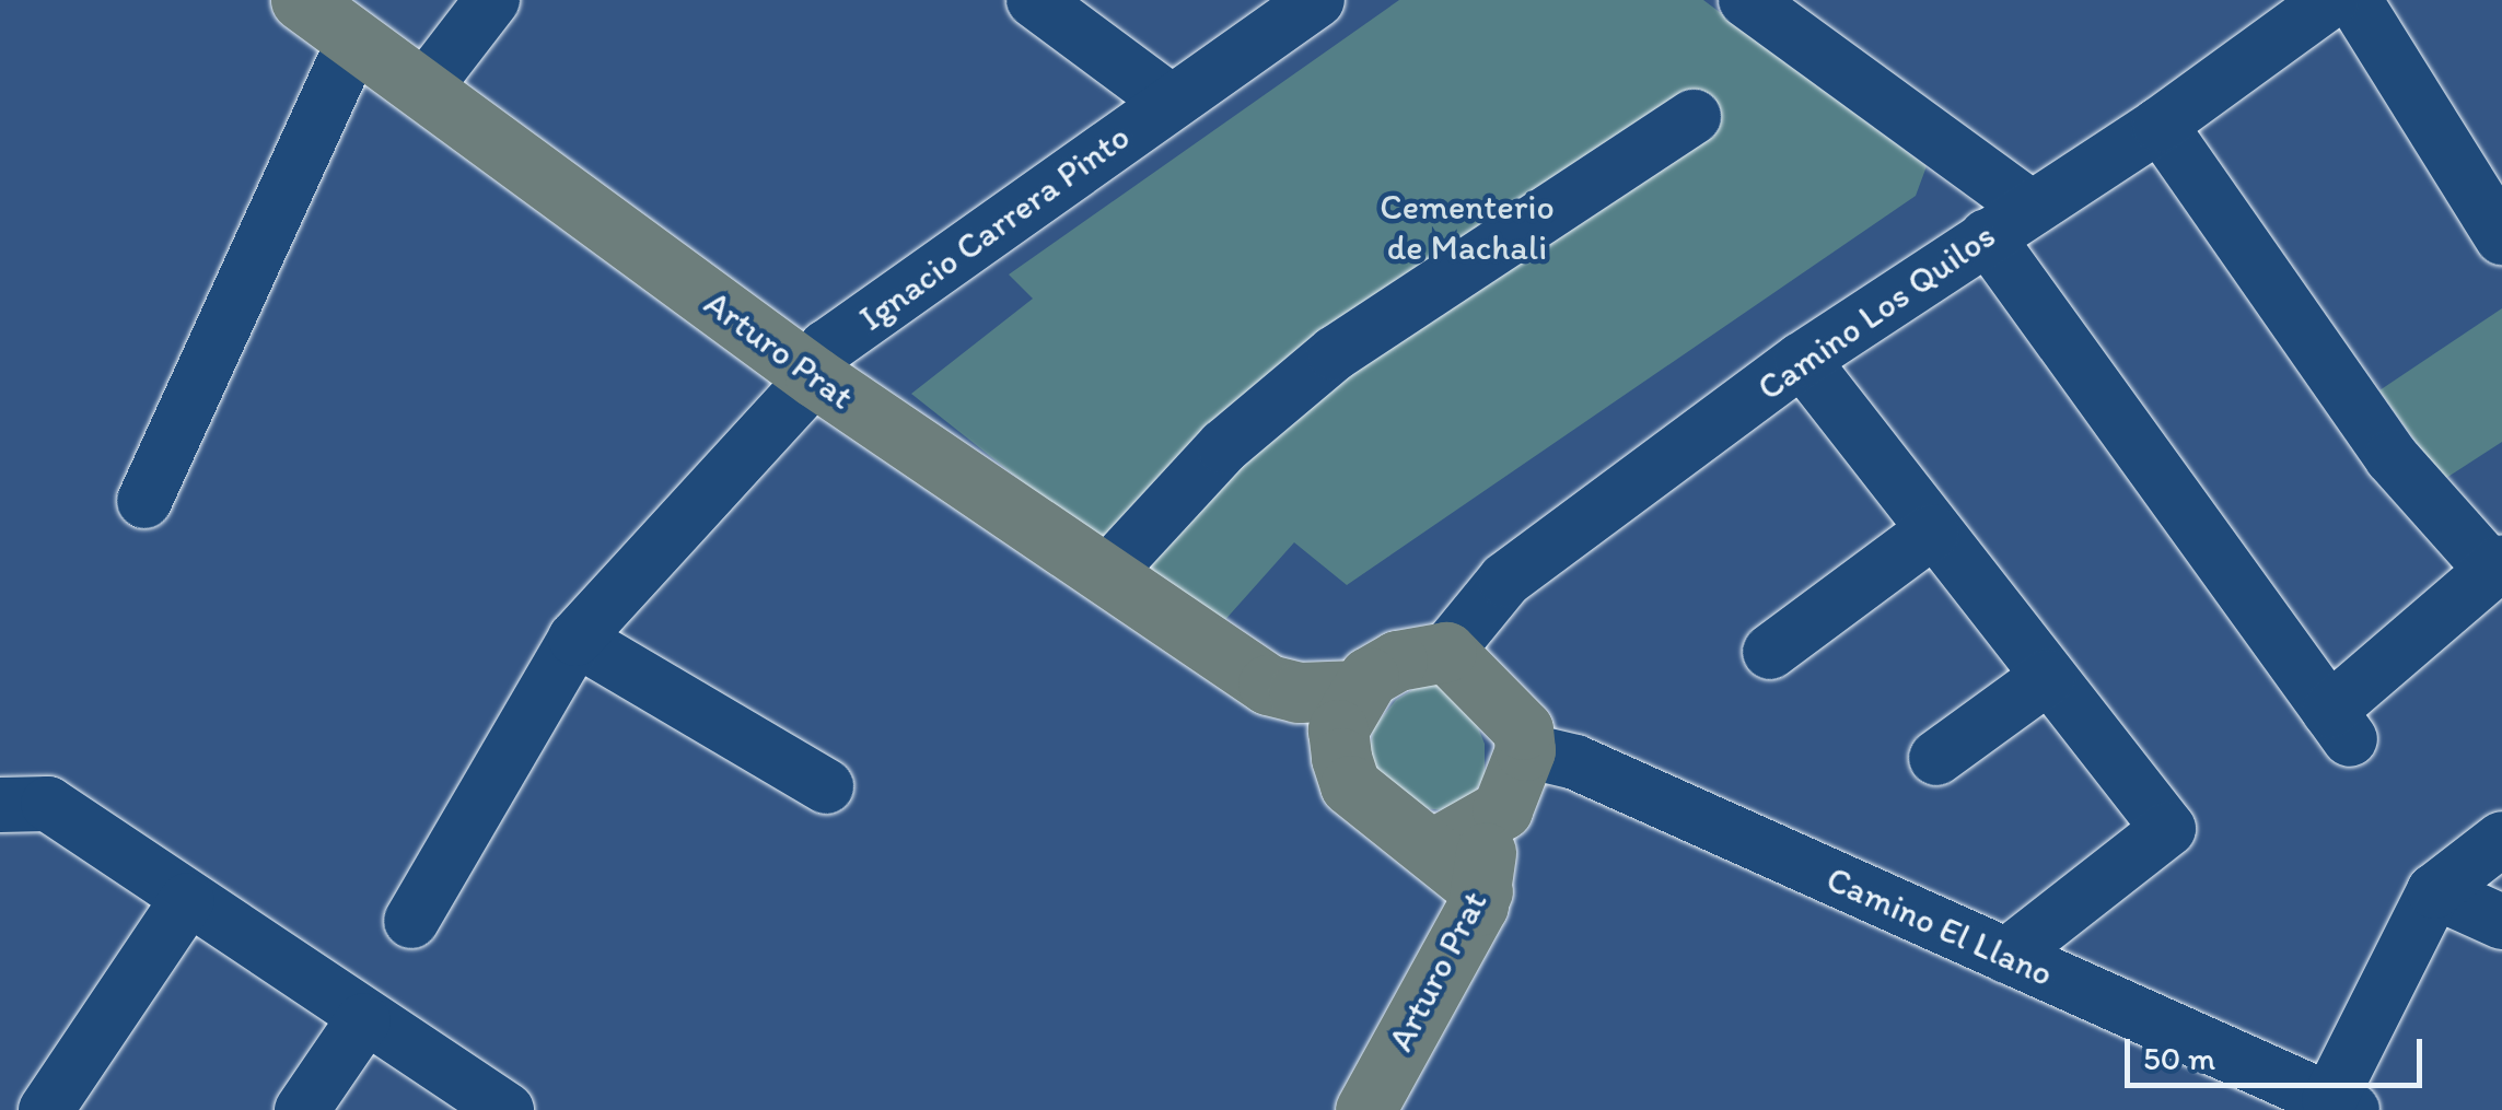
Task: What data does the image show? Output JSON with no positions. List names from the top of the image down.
{
  "streets": {
    "main road": ["Arturo Prat"],
    "street": ["Ignacio Carrera Pinto", "Camino Los Quilos", "Camino El Llano"]
  },
  "crossings": [
    ["Ignacio Carrera Pinto", "Arturo Prat"],
    ["Camino Los Quilos", "Arturo Prat"],
    ["Camino Los Quilos", "Camino El Llano"],
    ["Arturo Prat", "Camino El Llano"]
  ],
  "parks": ["Cementerio de Machali"],
  "scale_bar": "50 m"
}
